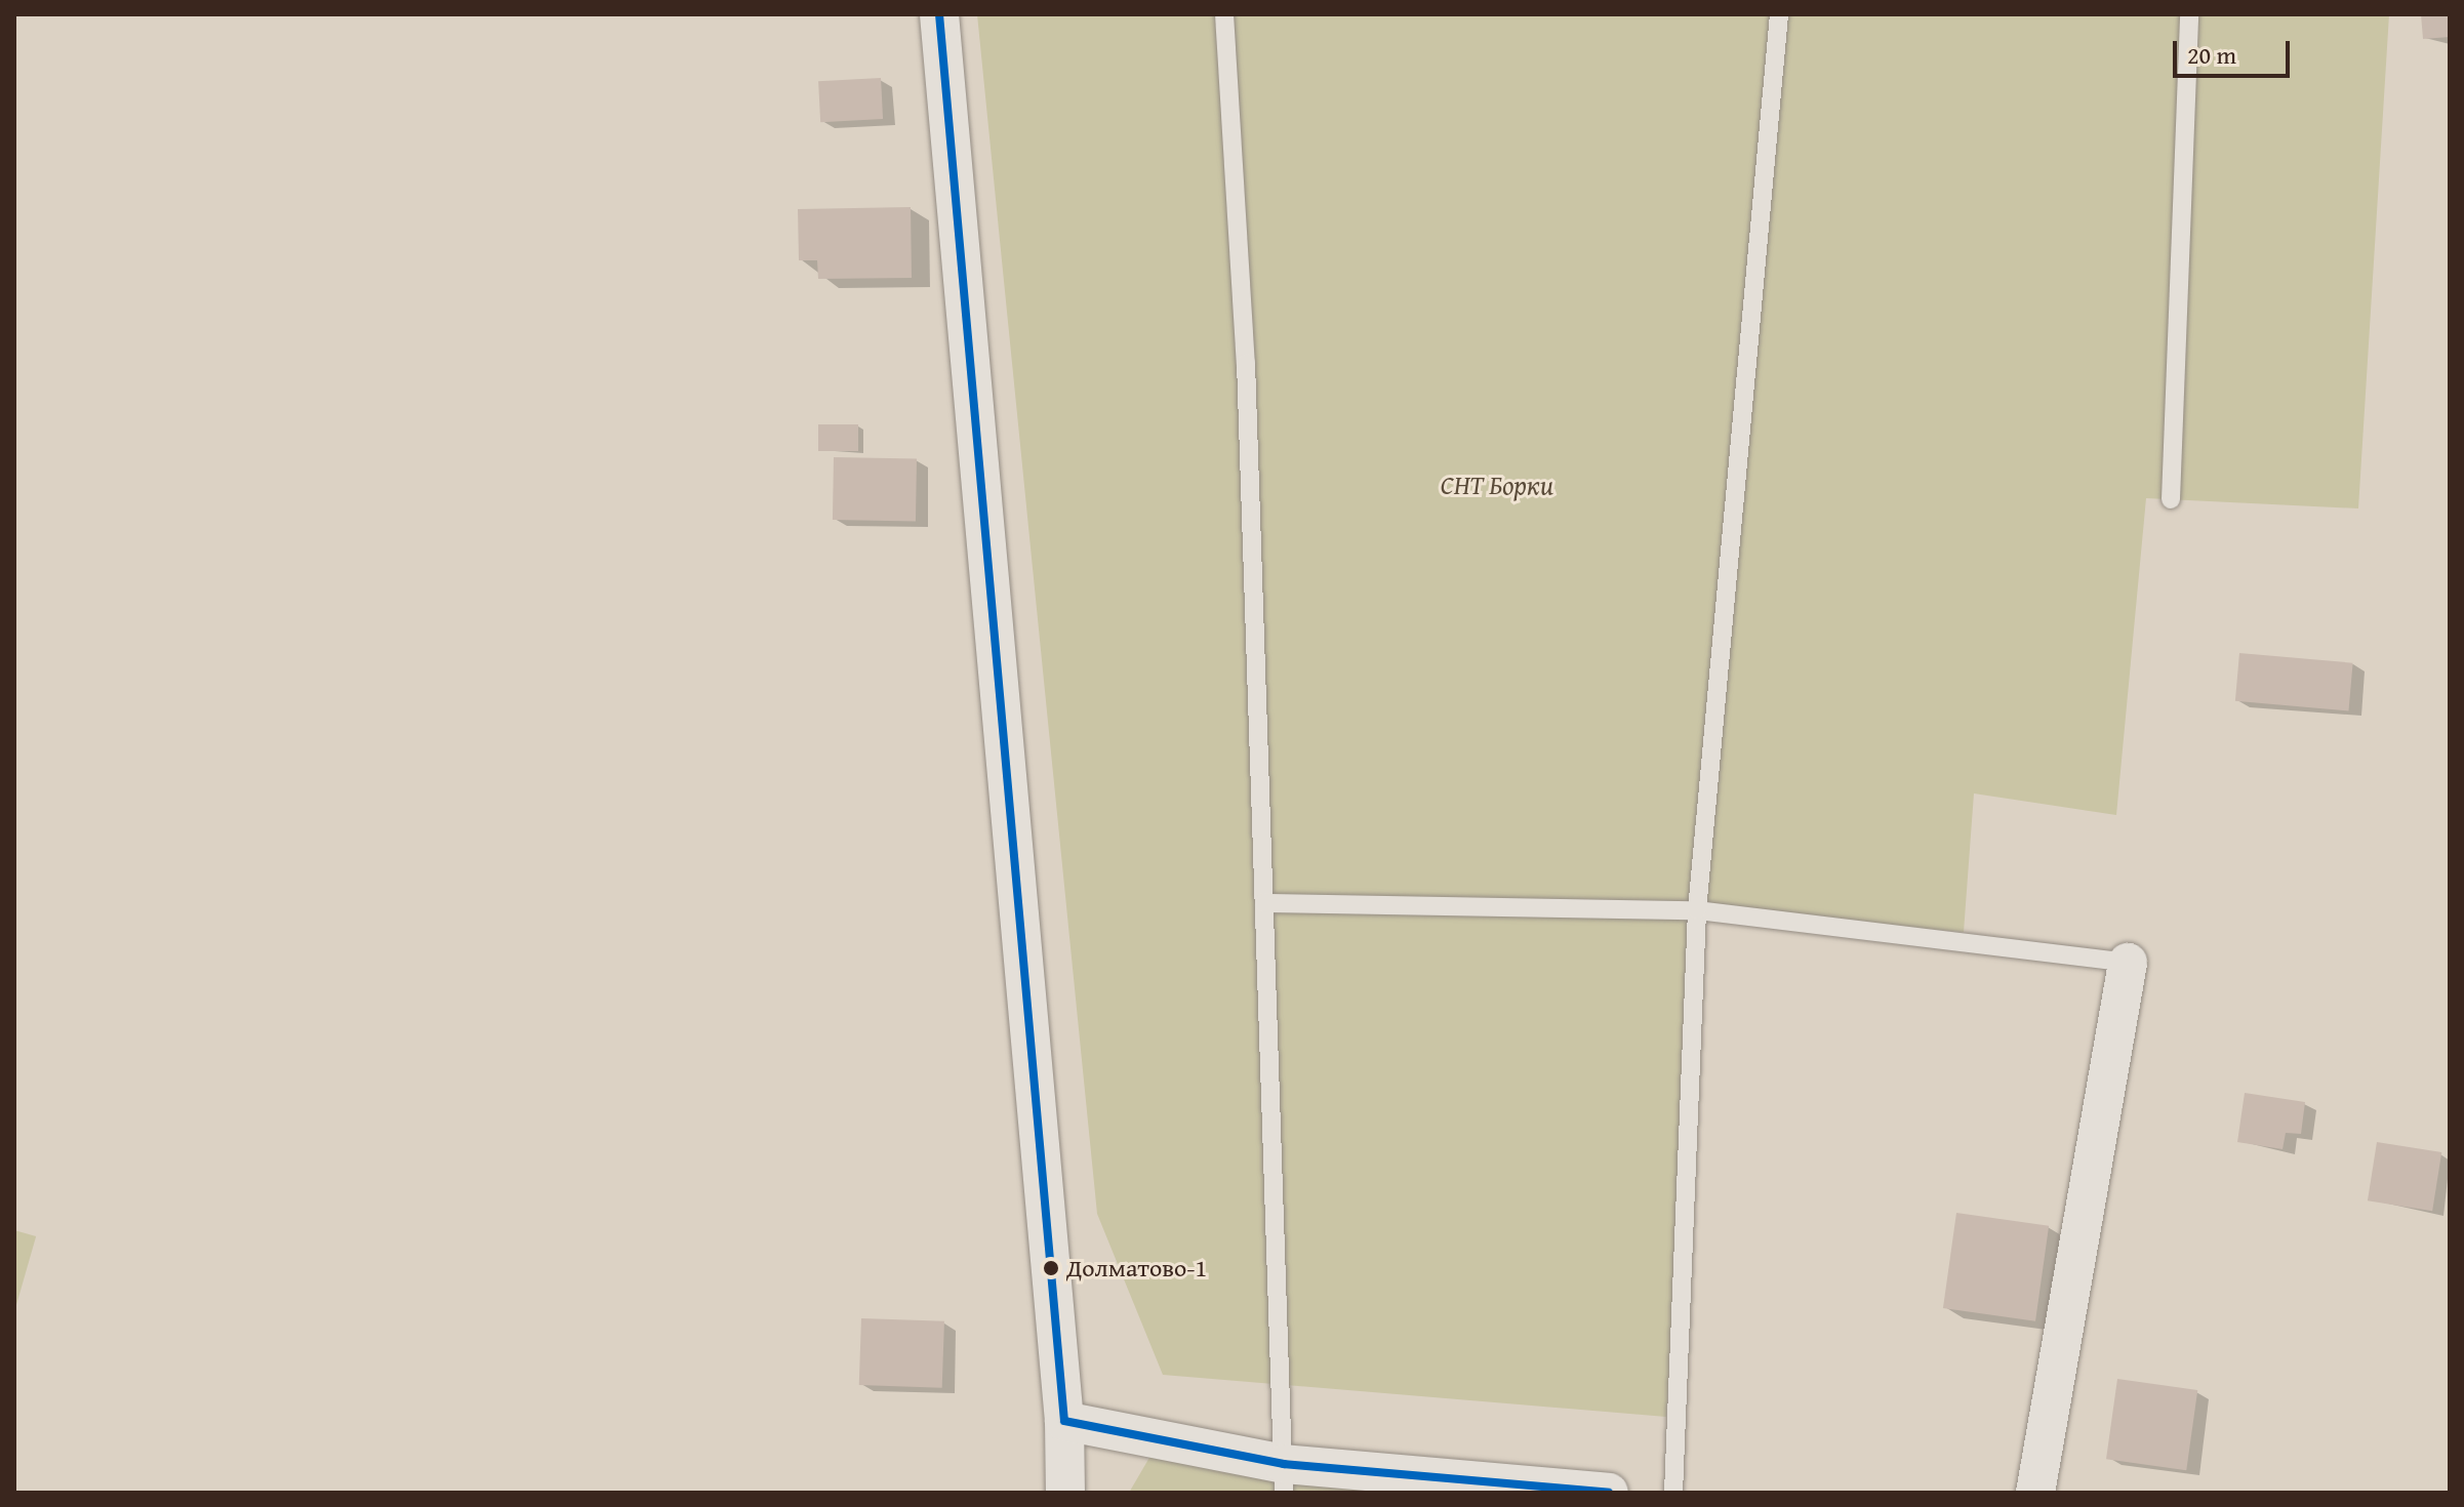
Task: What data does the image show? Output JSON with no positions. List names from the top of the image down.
{
  "parks": ["СНТ Борки"],
  "places": ["Долматово-1"],
  "scale_bar": "20 m"
}
